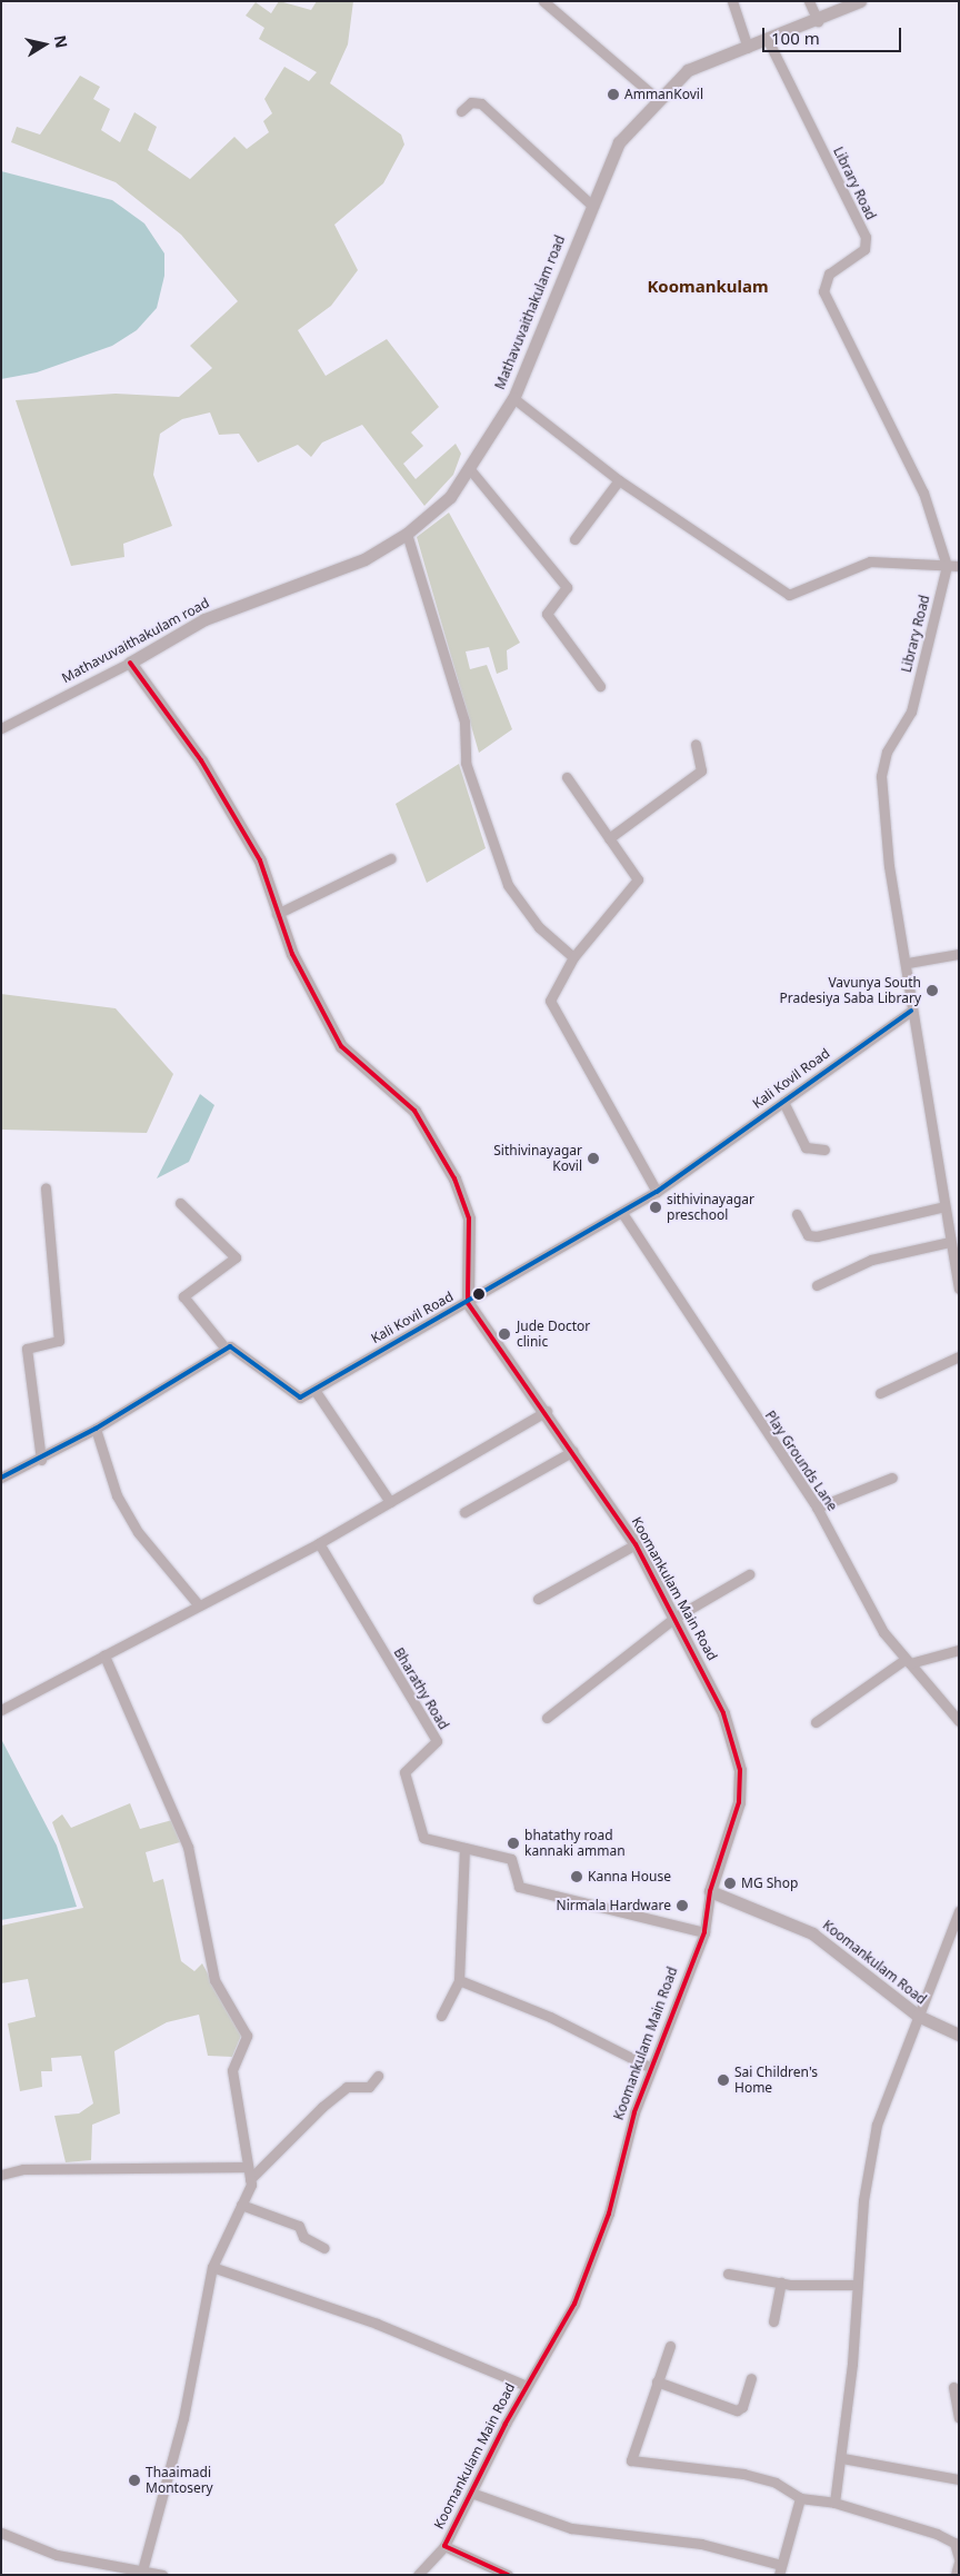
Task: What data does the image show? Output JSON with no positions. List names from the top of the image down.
{
  "streets": {
    "street": [
      "Library Road",
      "Mathavuvaithakulam road",
      "Kali Kovil Road",
      "Play Grounds Lane",
      "Koomankulam Main Road",
      "Bharathy Road",
      "Koomankulam Road"
    ]
  },
  "crossings": [
    ["Library Road", "Mathavuvaithakulam road"],
    ["Library Road", "Kali Kovil Road"],
    ["Kali Kovil Road", "Play Grounds Lane"],
    ["Kali Kovil Road", "Koomankulam Main Road"],
    ["Koomankulam Main Road", "Bharathy Road"],
    ["Koomankulam Main Road", "Koomankulam Road"]
  ],
  "districts": ["Koomankulam"],
  "places": [
    "AmmanKovil",
    "Vavunya South Pradesiya Saba Library",
    "Sithivinayagar Kovil",
    "sithivinayagar preschool",
    "Jude Doctor clinic",
    "bhatathy road kannaki amman",
    "Kanna House",
    "MG Shop",
    "Nirmala Hardware",
    "Sai Children's Home",
    "Thaaimadi Montosery"
  ],
  "scale_bar": "100 m",
  "north": "right"
}
